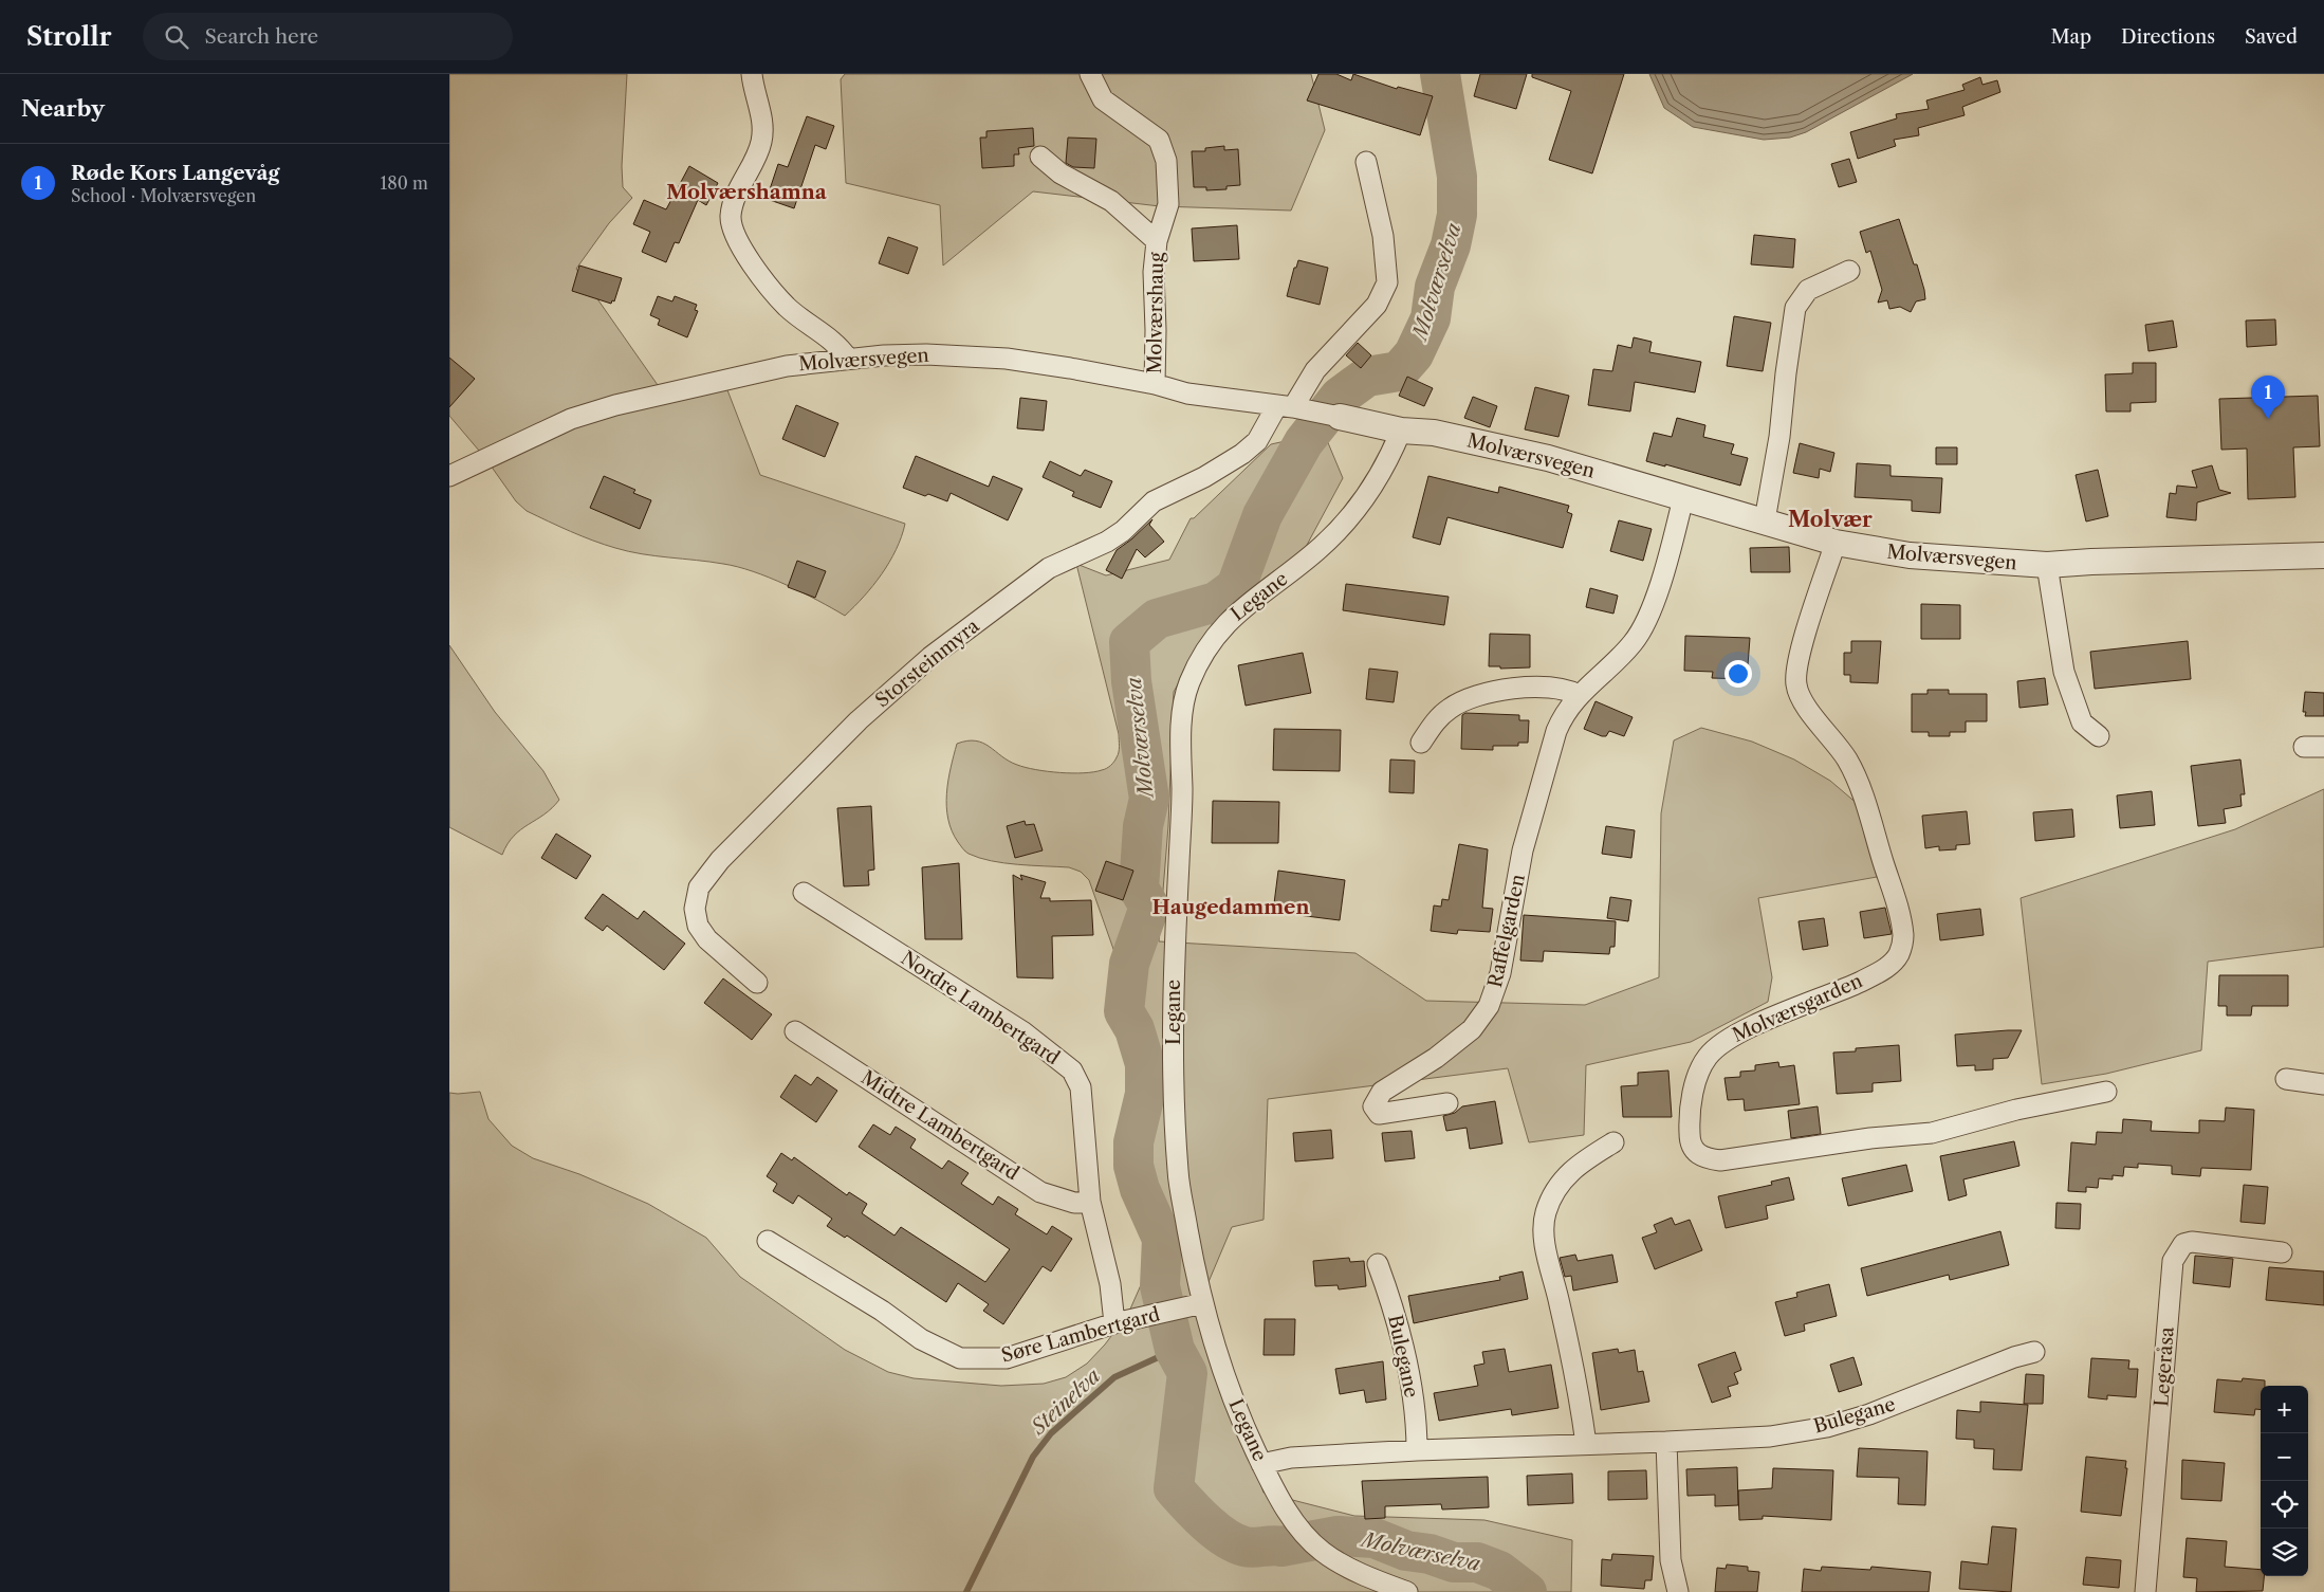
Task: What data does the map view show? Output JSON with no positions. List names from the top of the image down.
{
  "streets": {
    "street": [
      "Molværshaug",
      "Molværsvegen",
      "Legane",
      "Storsteinmyra",
      "Raffelgarden",
      "Nordre Lambertgard",
      "Molværsgarden",
      "Midtre Lambertgard",
      "Søre Lambertgard",
      "Bulegane",
      "Legeråsa"
    ]
  },
  "crossings": [
    ["Molværshaug", "Molværsvegen"],
    ["Molværsvegen", "Legane"],
    ["Molværsvegen", "Storsteinmyra"],
    ["Molværsvegen", "Raffelgarden"],
    ["Molværsvegen", "Molværsgarden"],
    ["Legane", "Søre Lambertgard"],
    ["Legane", "Bulegane"],
    ["Nordre Lambertgard", "Midtre Lambertgard"],
    ["Nordre Lambertgard", "Søre Lambertgard"]
  ],
  "districts": ["Molværshamna", "Molvær", "Haugedammen"],
  "water": ["Molværselva", "Steinelva"],
  "page": {
    "header": "Strollr",
    "search": "Search here",
    "nav": ["Map", "Directions", "Saved"],
    "heading": "Nearby",
    "list": [
      {
        "mark": "1",
        "name": "Røde Kors Langevåg",
        "note": "School · Molværsvegen",
        "value": "180 m"
      }
    ],
    "pins": "1",
    "map_buttons": ["+", "−"]
  }
}
